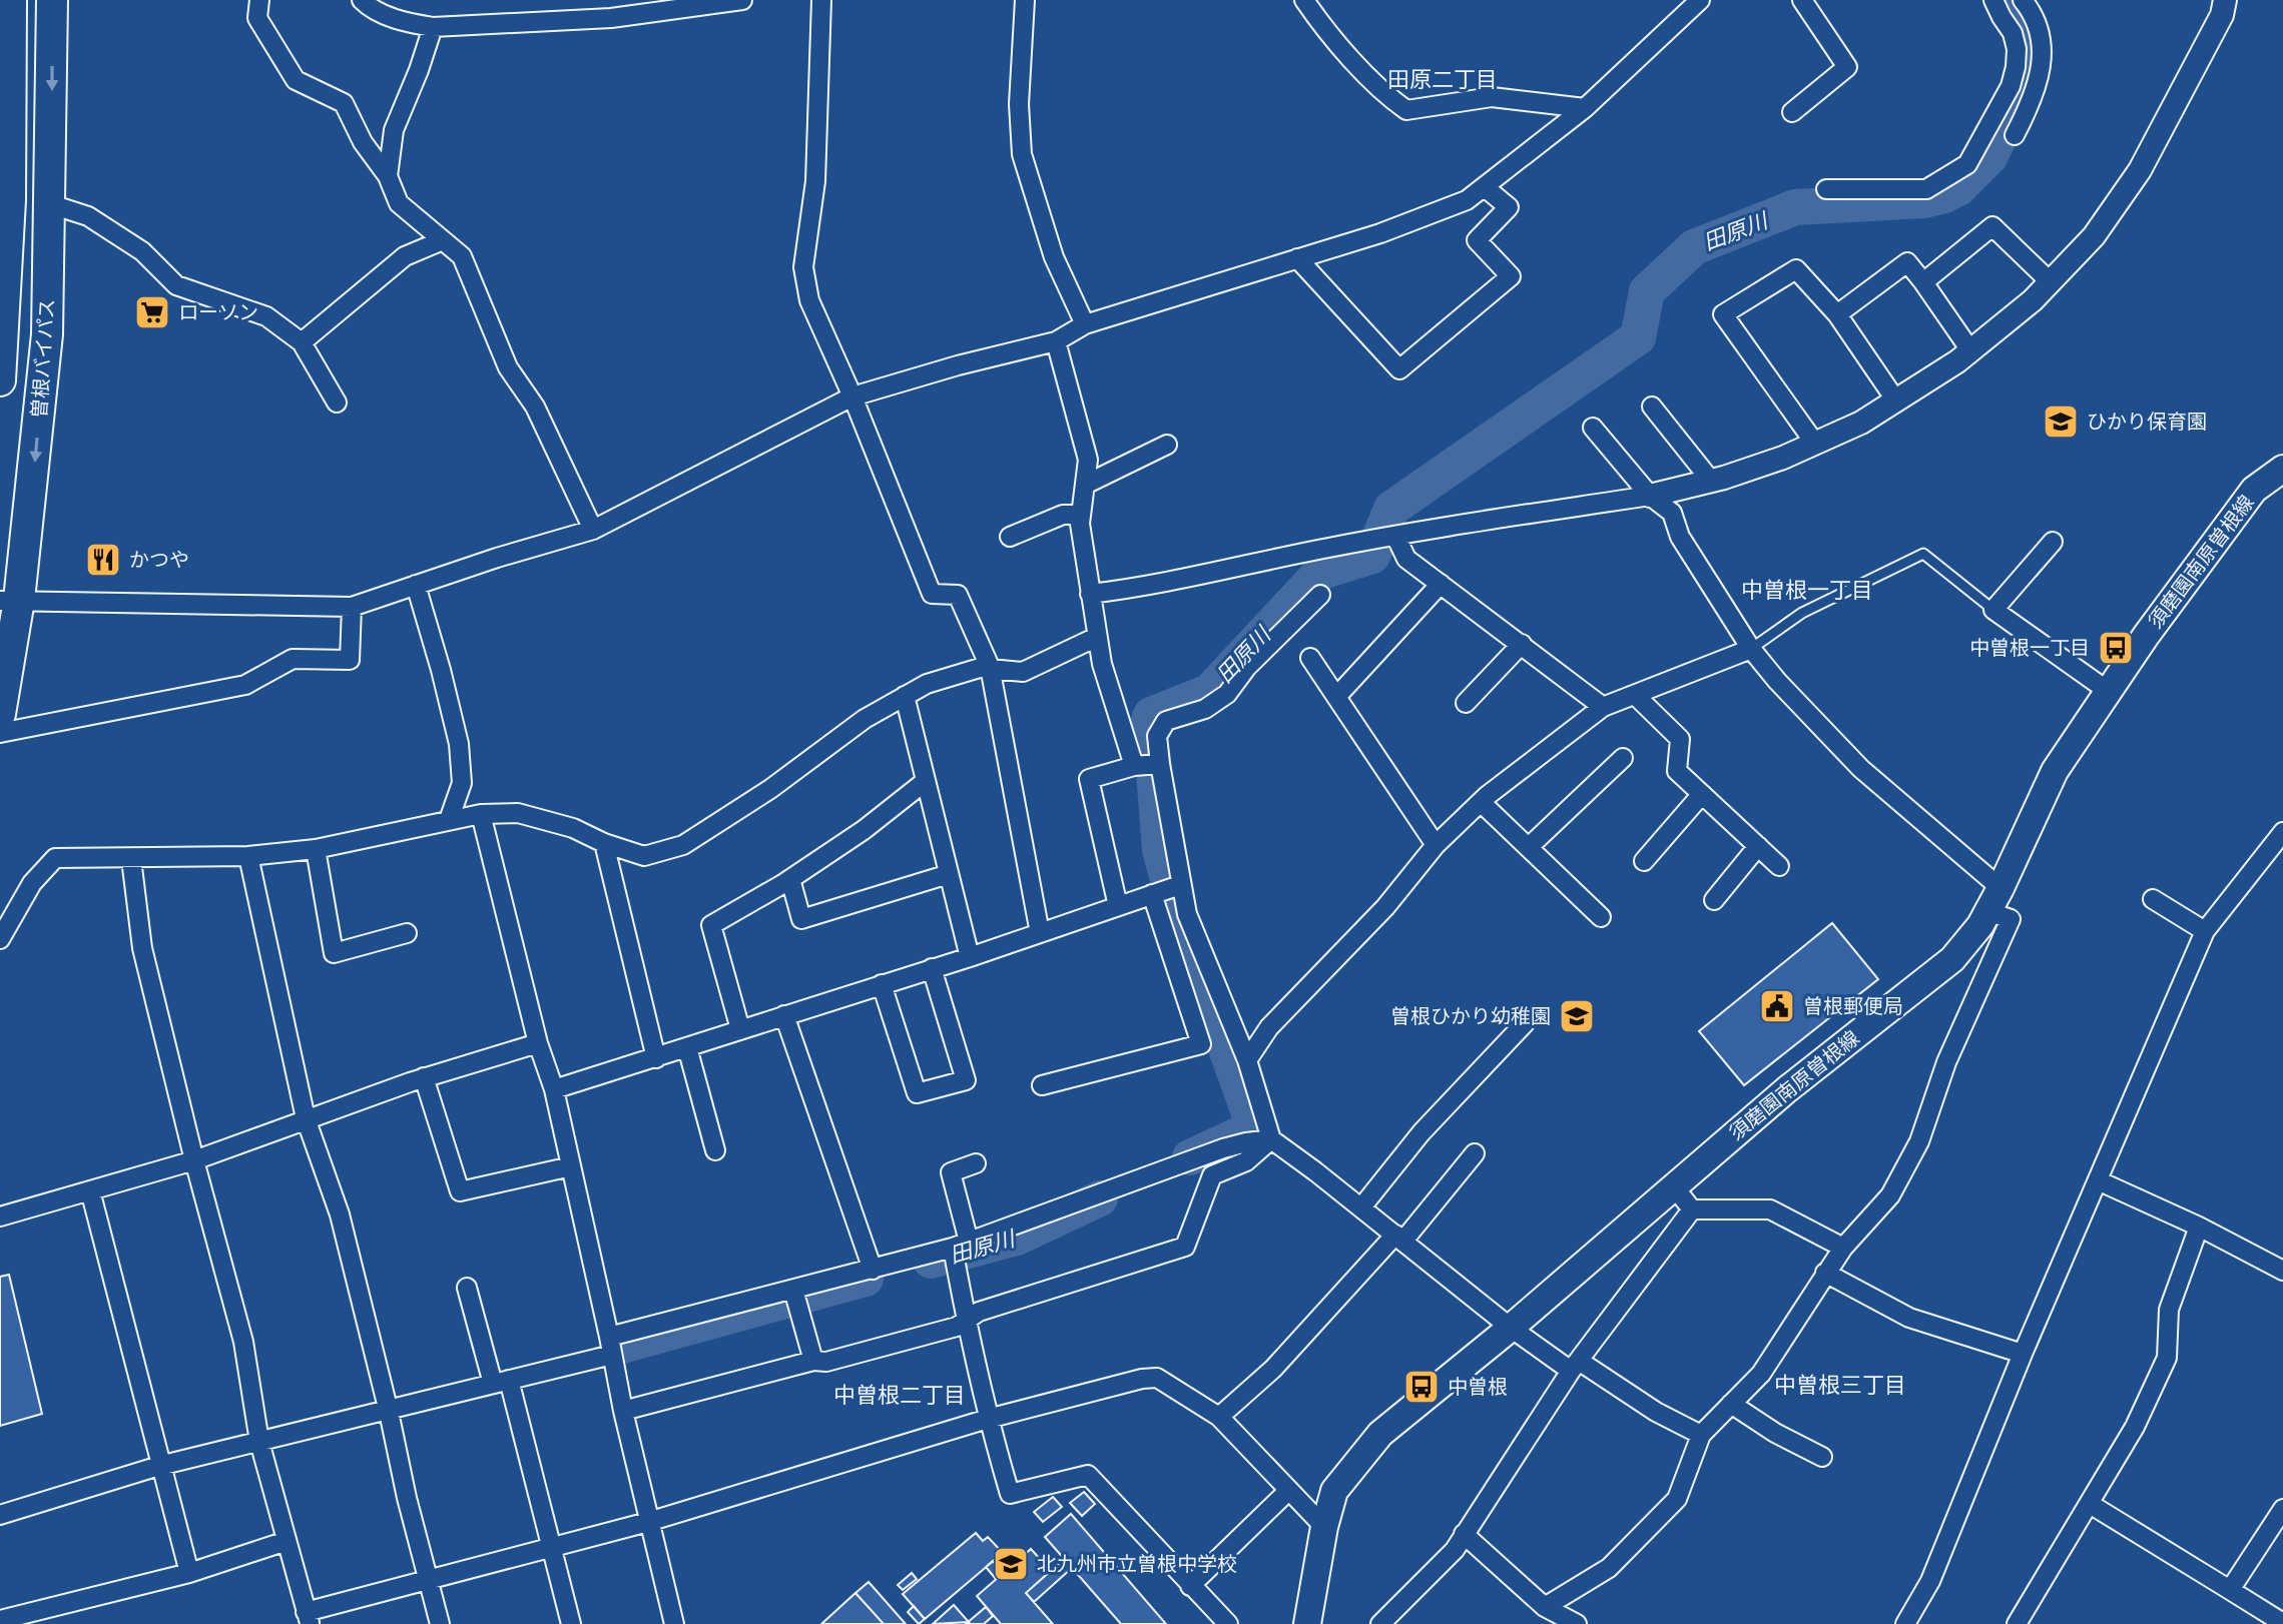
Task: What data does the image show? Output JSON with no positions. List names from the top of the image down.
{
  "streets": {
    "highway": ["曽根バイパス"],
    "main road": ["須磨園南原曽根線"]
  },
  "districts": [
    "田原二丁目",
    "中曽根一丁目",
    "中曽根三丁目",
    "中曽根二丁目"
  ],
  "water": ["田原川"],
  "places": {
    "supermarket": ["ローソン"],
    "school or university": ["ひかり保育園", "曽根ひかり幼稚園", "北九州市立曽根中学校"],
    "restaurant": ["かつや"],
    "bus stop": ["中曽根一丁目", "中曽根"],
    "public building": ["曽根郵便局"]
  }
}
